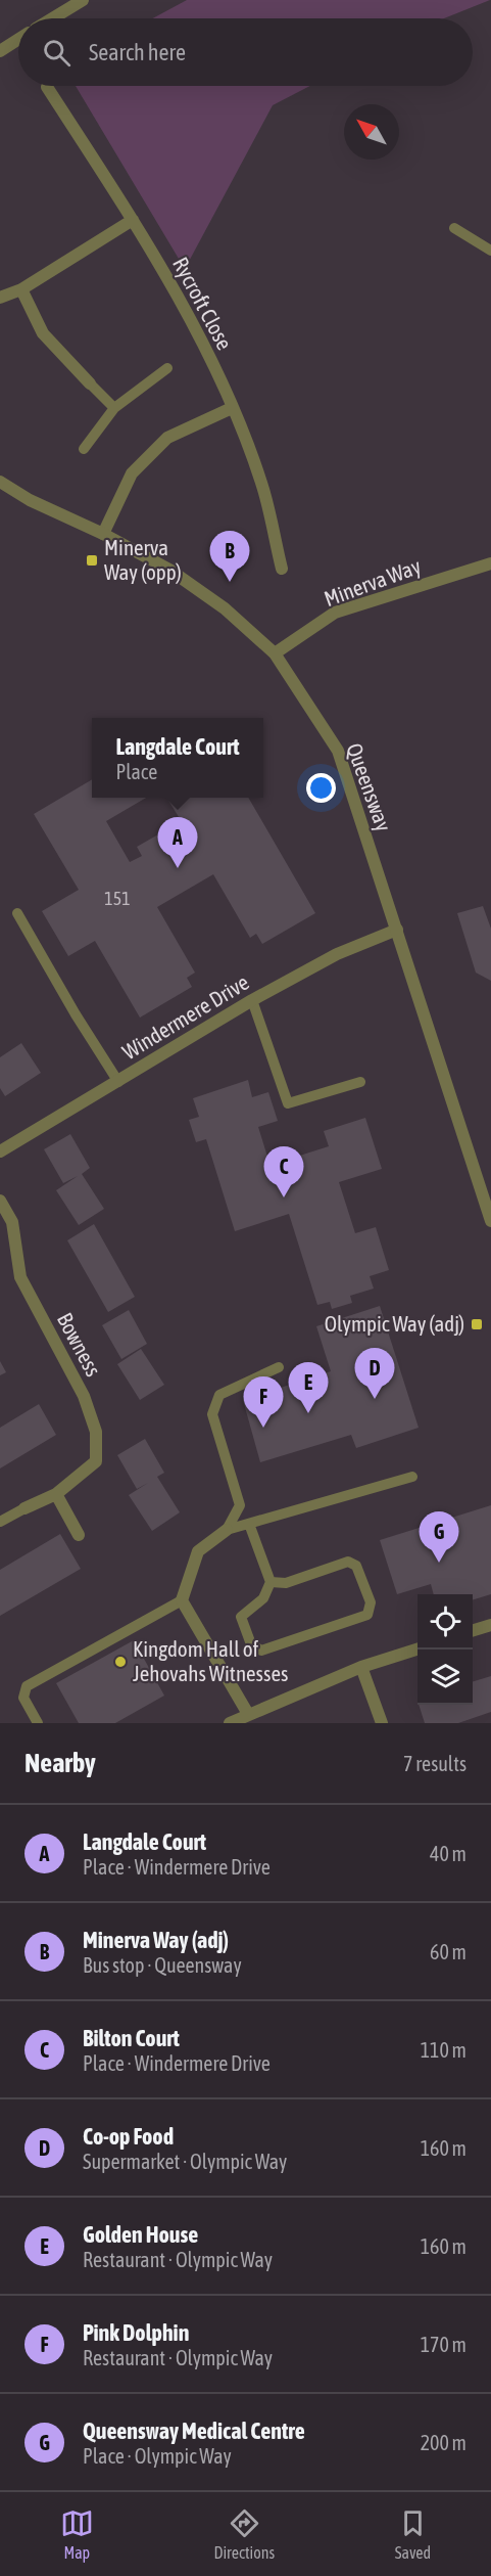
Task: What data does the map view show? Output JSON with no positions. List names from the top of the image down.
{
  "streets": {
    "street": [
      "Rycroft Close",
      "Minerva Way",
      "Queensway",
      "Windermere Drive",
      "Bowness"
    ]
  },
  "crossings": [
    ["Minerva Way", "Queensway"],
    ["Queensway", "Windermere Drive"]
  ],
  "places": {
    "transit": ["Minerva Way (opp)", "Olympic Way (adj)"],
    "other": ["Kingdom Hall of Jehovahs Witnesses"]
  },
  "house_numbers": ["151"],
  "north": "top left",
  "page": {
    "search": "Search here",
    "pins": [
      "B",
      "A",
      "C",
      "D",
      "E",
      "F",
      "G"
    ],
    "popup": ["Langdale Court", "Place"],
    "heading": ["Nearby", "7 results"],
    "list": [
      {
        "mark": "A",
        "name": "Langdale Court",
        "note": "Place · Windermere Drive",
        "value": "40 m"
      },
      {
        "mark": "B",
        "name": "Minerva Way (adj)",
        "note": "Bus stop · Queensway",
        "value": "60 m"
      },
      {
        "mark": "C",
        "name": "Bilton Court",
        "note": "Place · Windermere Drive",
        "value": "110 m"
      },
      {
        "mark": "D",
        "name": "Co-op Food",
        "note": "Supermarket · Olympic Way",
        "value": "160 m"
      },
      {
        "mark": "E",
        "name": "Golden House",
        "note": "Restaurant · Olympic Way",
        "value": "160 m"
      },
      {
        "mark": "F",
        "name": "Pink Dolphin",
        "note": "Restaurant · Olympic Way",
        "value": "170 m"
      },
      {
        "mark": "G",
        "name": "Queensway Medical Centre",
        "note": "Place · Olympic Way",
        "value": "200 m"
      }
    ],
    "nav": ["Map", "Directions", "Saved"]
  }
}
